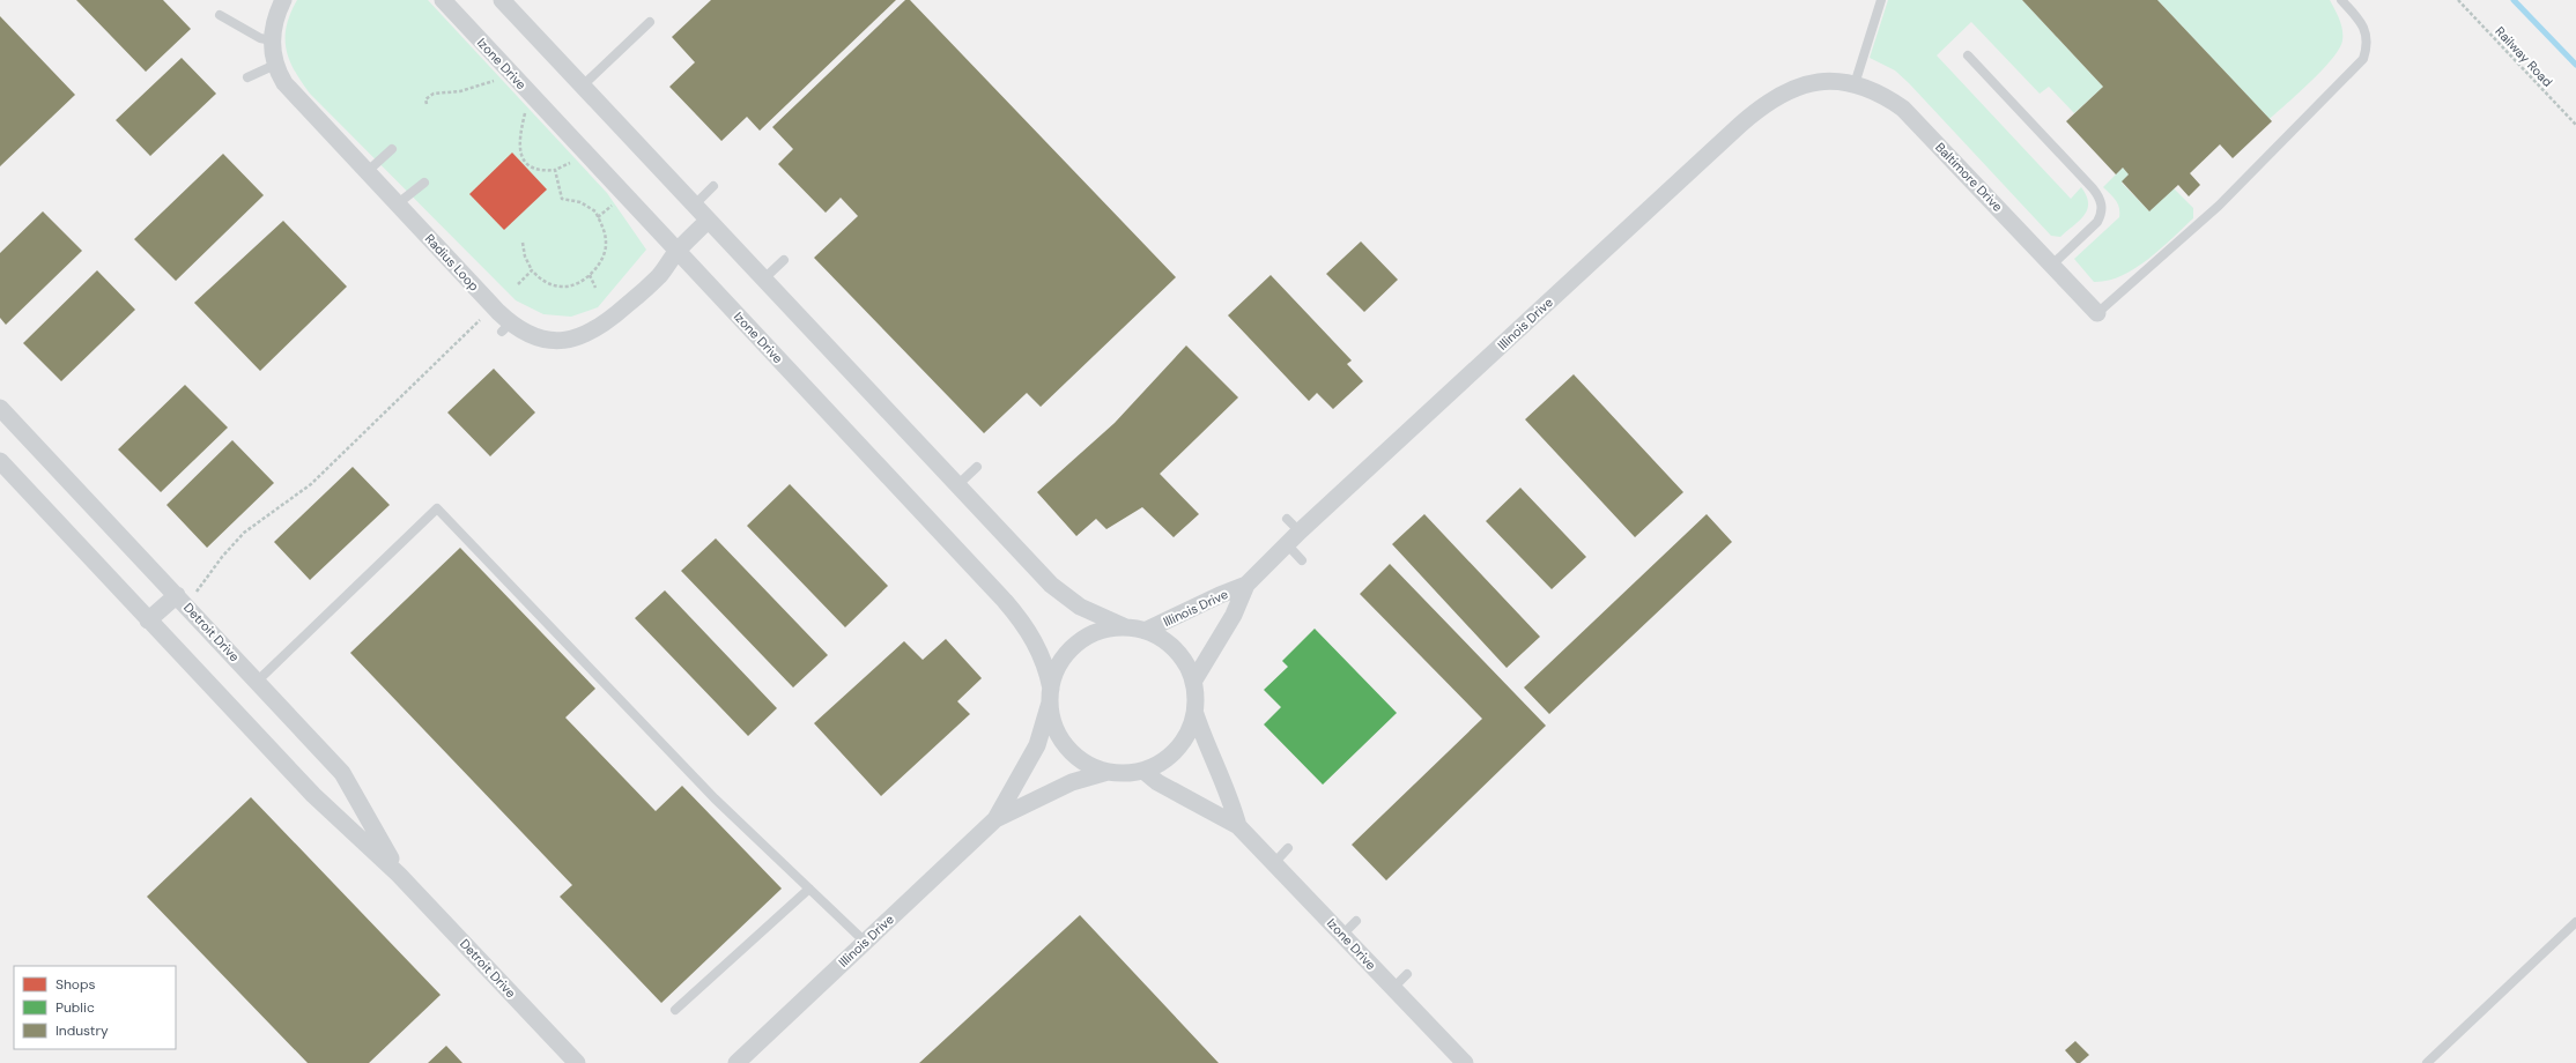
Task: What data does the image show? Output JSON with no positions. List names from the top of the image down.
{
  "streets": {
    "street": [
      "Izone Drive",
      "Baltimore Drive",
      "Radius Loop",
      "Illinois Drive",
      "Detroit Drive"
    ],
    "path": ["Railway Road"]
  },
  "crossings": [
    ["Izone Drive", "Radius Loop"],
    ["Izone Drive", "Illinois Drive"],
    ["Baltimore Drive", "Illinois Drive"]
  ],
  "legend": ["Shops", "Public", "Industry"]
}
